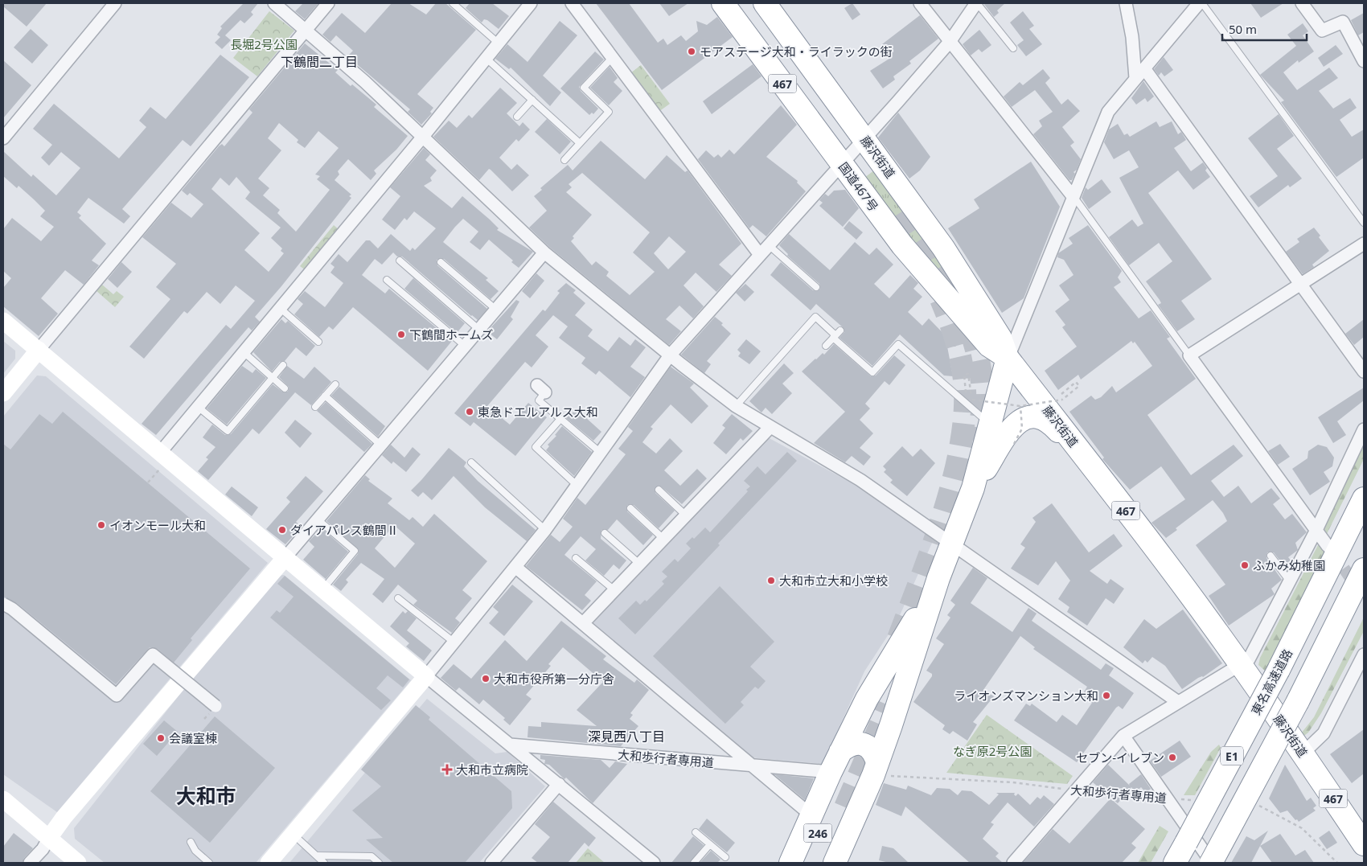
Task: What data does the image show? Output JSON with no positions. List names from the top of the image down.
{
  "streets": {
    "highway": [
      "467",
      "藤沢街道",
      "国道467号",
      "東名高速道路",
      "E1",
      "246"
    ],
    "street": ["大和歩行者専用道"]
  },
  "crossings": [
    ["藤沢街道", "国道467号"]
  ],
  "districts": ["下鶴間二丁目", "深見西八丁目", "大和市"],
  "parks": ["長堀2号公園", "なぎ原2号公園"],
  "places": {
    "other": [
      "モアステージ大和・ライラックの街",
      "下鶴間ホームズ",
      "東急ドエルアルス大和",
      "イオンモール大和",
      "ダイアパレス鶴間Ⅱ",
      "ふかみ幼稚園",
      "大和市立大和小学校",
      "大和市役所第一分庁舎",
      "ライオンズマンション大和",
      "会議室棟",
      "セブン-イレブン"
    ],
    "health": ["大和市立病院"]
  },
  "scale_bar": "50 m"
}
